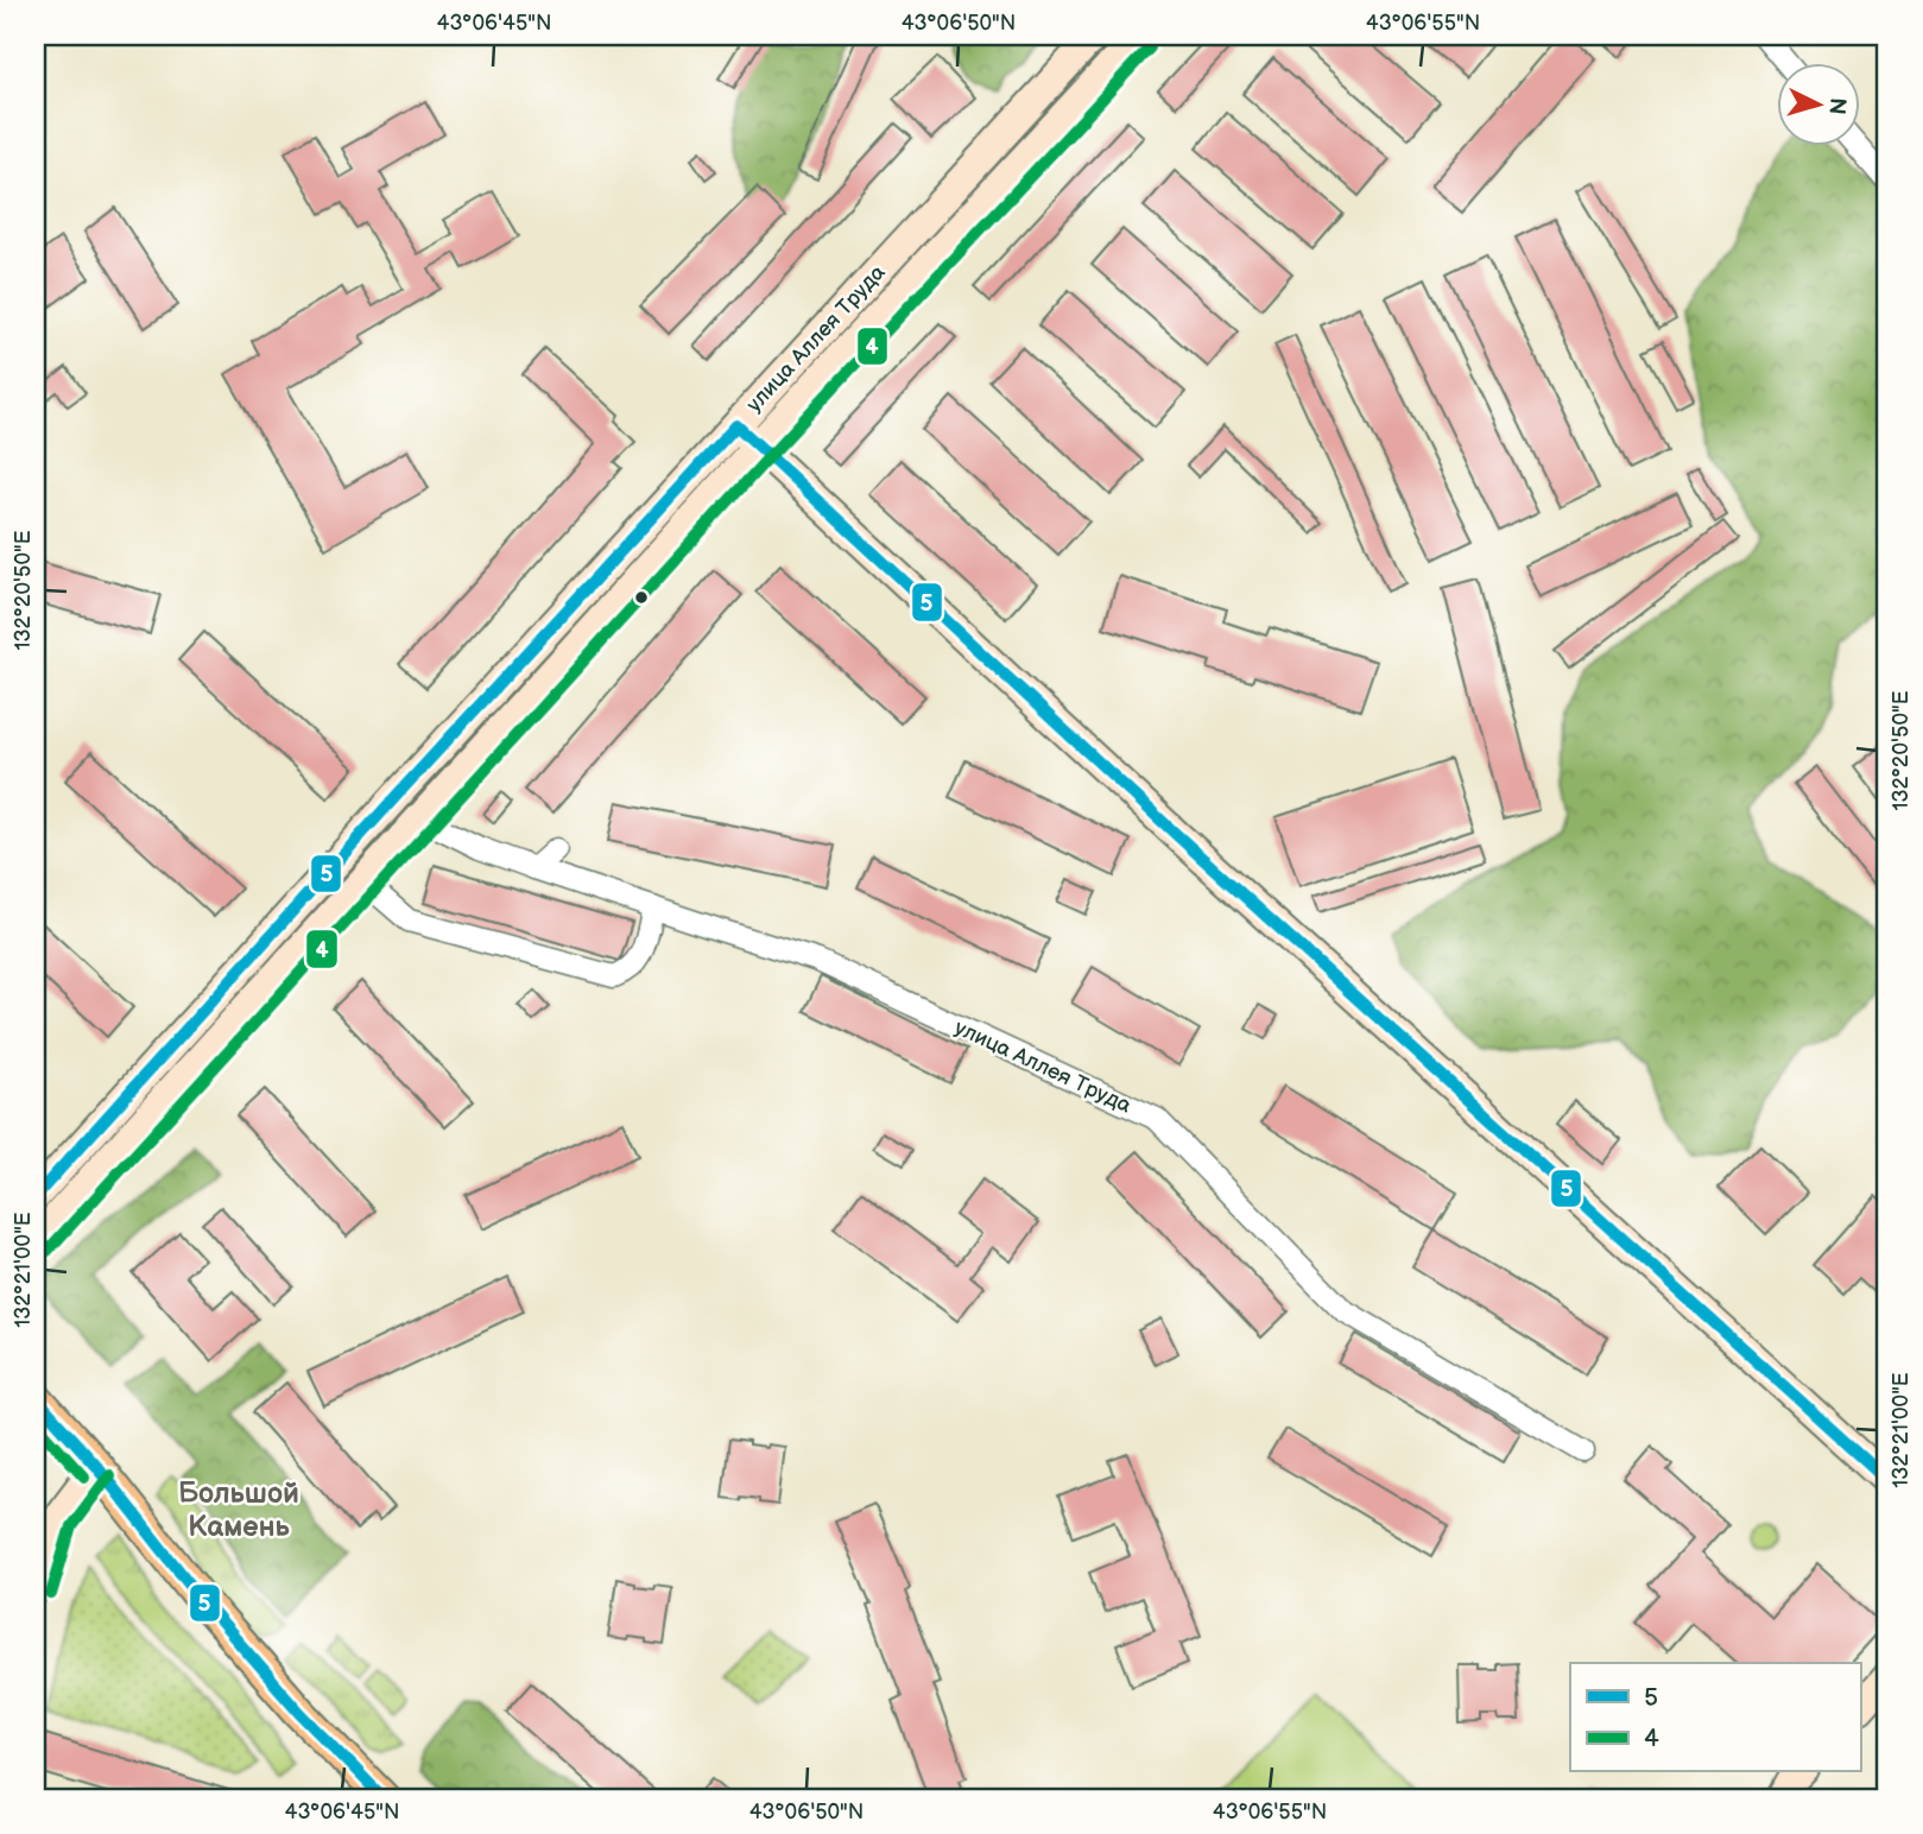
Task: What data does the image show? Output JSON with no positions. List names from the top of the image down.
{
  "streets": {
    "street": ["улица Аллея Труда"]
  },
  "districts": ["Большой Камень"],
  "lines": ["transit line 4", "transit line 5"],
  "legend": ["5", "4"],
  "north": "right",
  "coordinates": [
    "43°06'45\"N",
    "43°06'50\"N",
    "43°06'55\"N",
    "132°20'50\"E",
    "132°21'00\"E"
  ]
}
